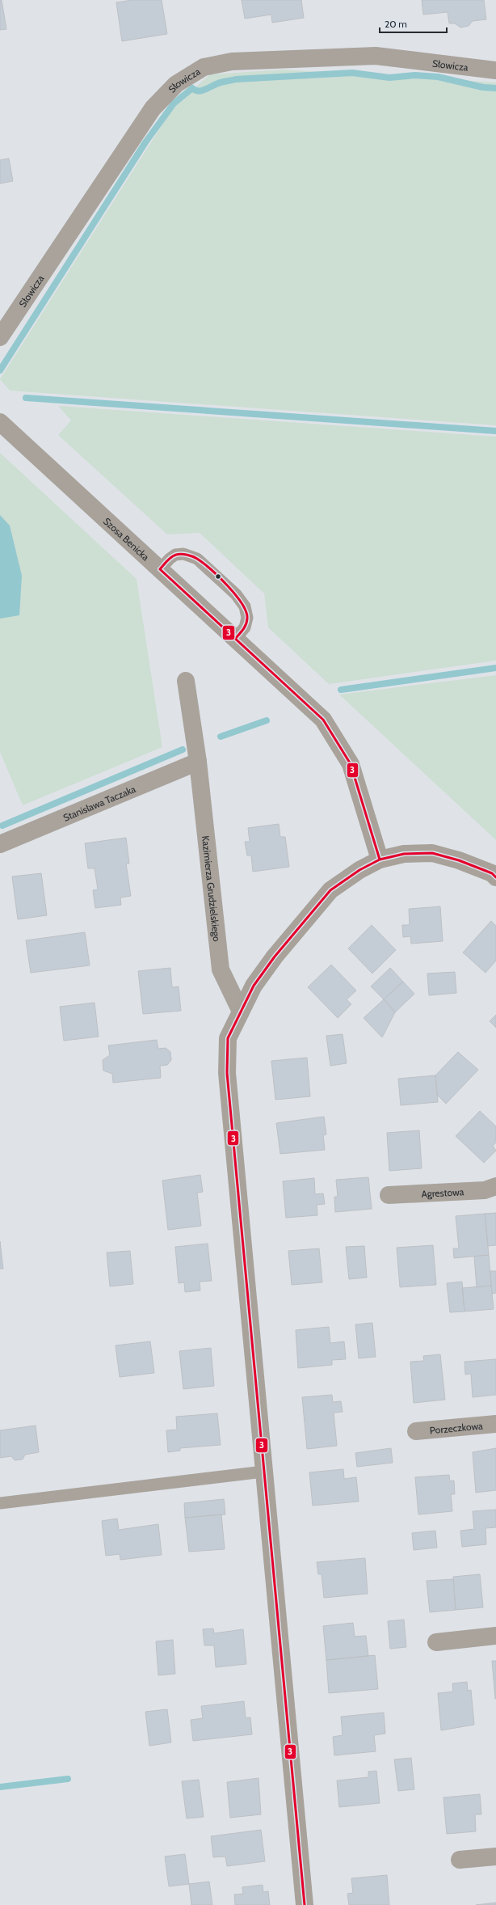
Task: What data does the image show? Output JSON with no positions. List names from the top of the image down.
{
  "streets": {
    "street": [
      "Słowicza",
      "Szosa Benicka",
      "Stanisława Taczaka",
      "Kazimierza Grudzielskiego",
      "Agrestowa",
      "Porzeczkowa"
    ]
  },
  "crossings": [
    ["Stanisława Taczaka", "Kazimierza Grudzielskiego"]
  ],
  "lines": ["transit line 3"],
  "scale_bar": "20 m"
}
